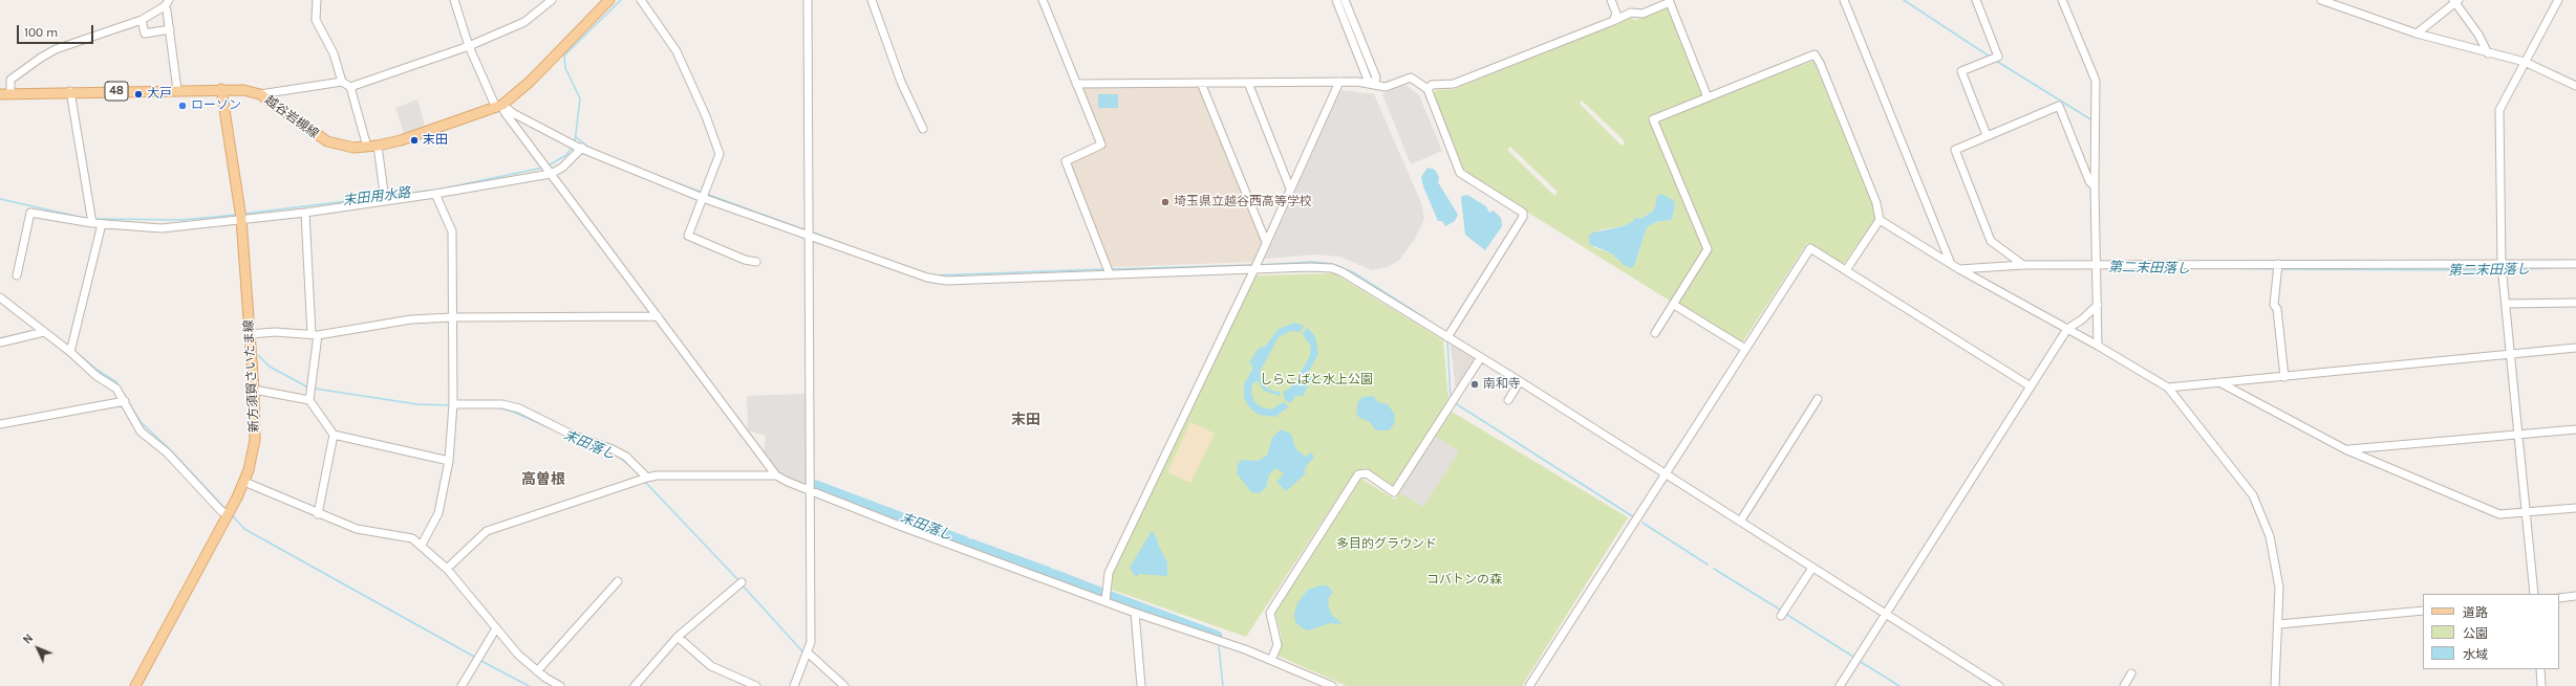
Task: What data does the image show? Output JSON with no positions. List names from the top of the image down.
{
  "streets": {
    "main road": ["48", "越谷岩槻線", "新方須賀さいたま線"]
  },
  "crossings": [
    ["越谷岩槻線", "新方須賀さいたま線"]
  ],
  "districts": ["末田", "高曽根"],
  "water": ["末田用水路", "第二末田落し", "末田落し"],
  "parks": ["しらこばと水上公園", "多目的グラウンド", "コバトンの森"],
  "places": [
    "大戸",
    "ローソン",
    "末田",
    "埼玉県立越谷西高等学校",
    "南和寺"
  ],
  "legend": ["道路", "公園", "水域"],
  "scale_bar": "100 m",
  "north": "top left"
}
